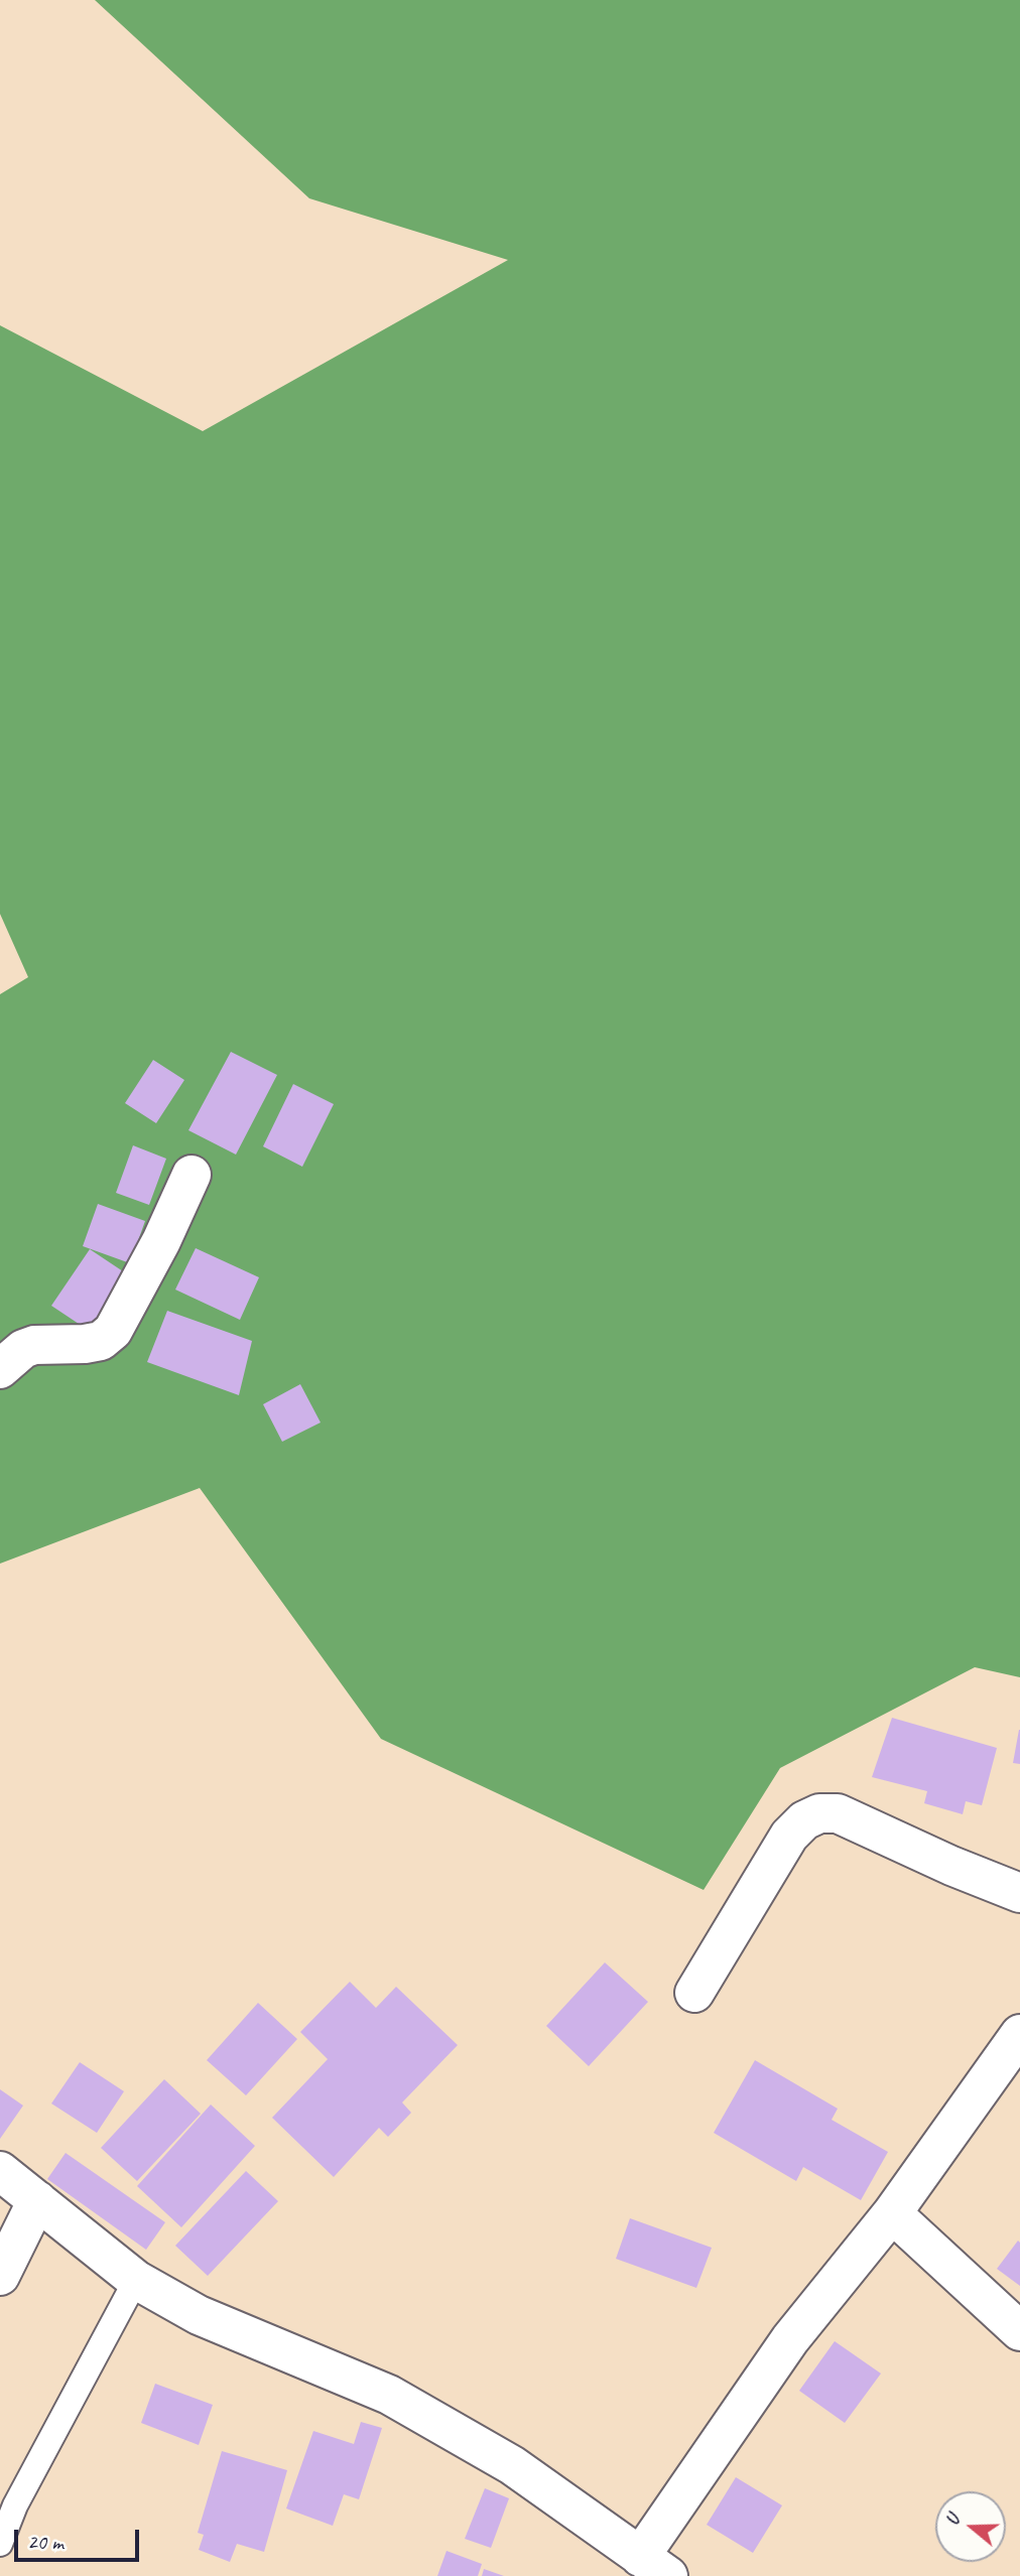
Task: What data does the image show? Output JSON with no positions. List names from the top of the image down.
{
  "scale_bar": "20 m",
  "north": "left"
}
